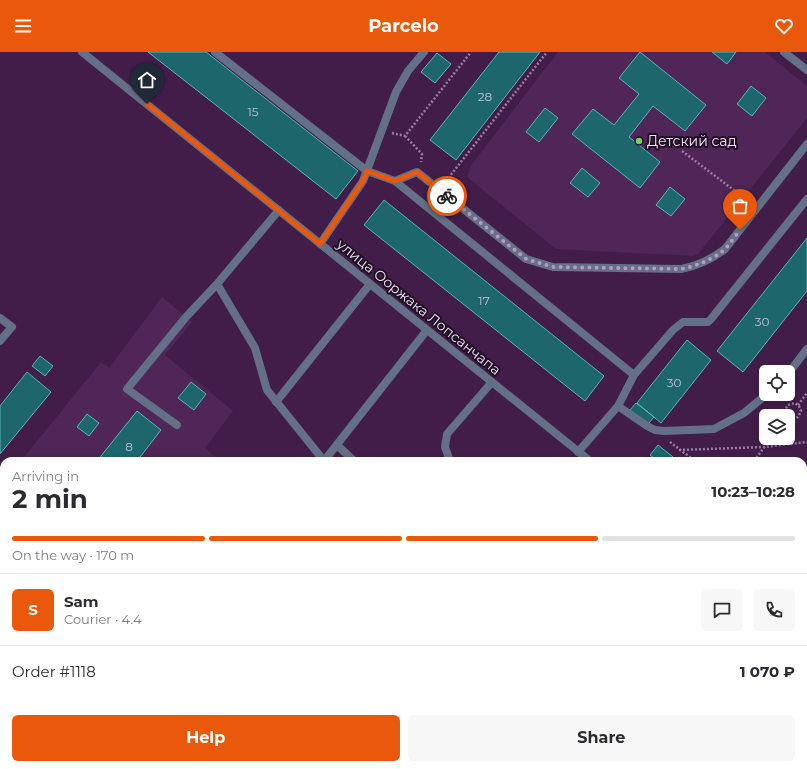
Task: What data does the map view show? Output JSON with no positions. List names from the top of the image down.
{
  "streets": {
    "street": ["улица Ооржака Лопсанчапа"]
  },
  "places": ["Детский сад"],
  "house_numbers": [
    "28",
    "15",
    "17",
    "30",
    "30",
    "8"
  ],
  "page": {
    "header": "Parcelo",
    "heading": ["2 min", "Arriving in", "10:23–10:28"],
    "panel": [
      "Sam",
      "Courier · 4.4",
      "Order #1118",
      "1 070 ₽"
    ],
    "bar": "On the way · 170 m",
    "round": "S",
    "buttons": ["Help", "Share"]
  }
}
